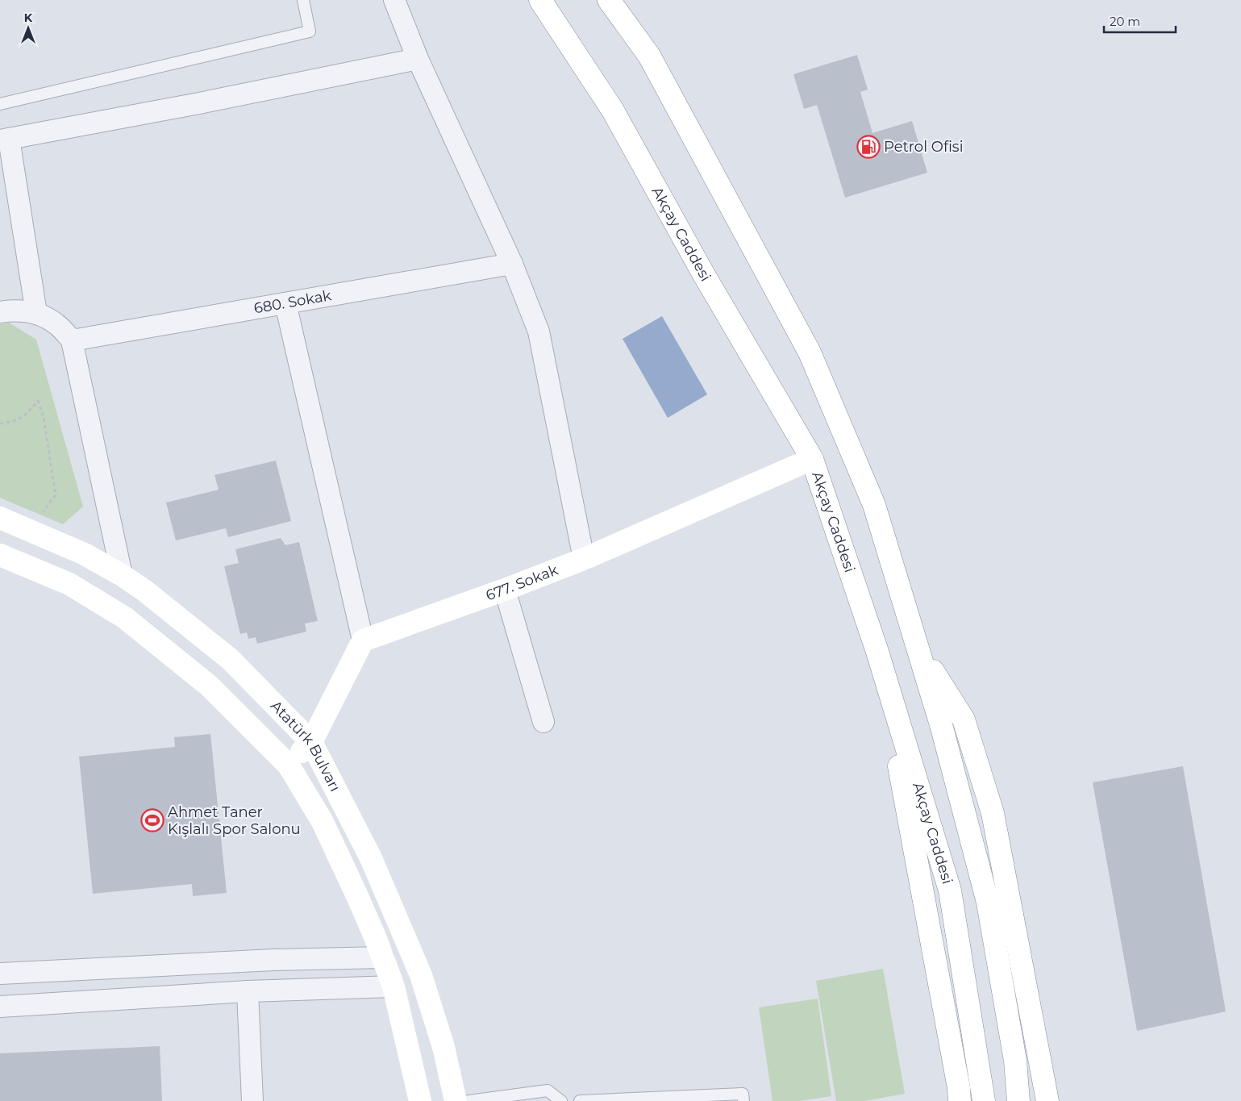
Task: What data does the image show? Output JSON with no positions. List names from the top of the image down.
{
  "streets": {
    "main road": ["Akçay Caddesi", "677. Sokak", "Atatürk Bulvarı"],
    "street": ["680. Sokak"]
  },
  "crossings": [
    ["Akçay Caddesi", "677. Sokak"]
  ],
  "places": {
    "fuel station": ["Petrol Ofisi"],
    "sports": ["Ahmet Taner Kışlalı Spor Salonu"]
  },
  "scale_bar": "20 m",
  "north": "top"
}
